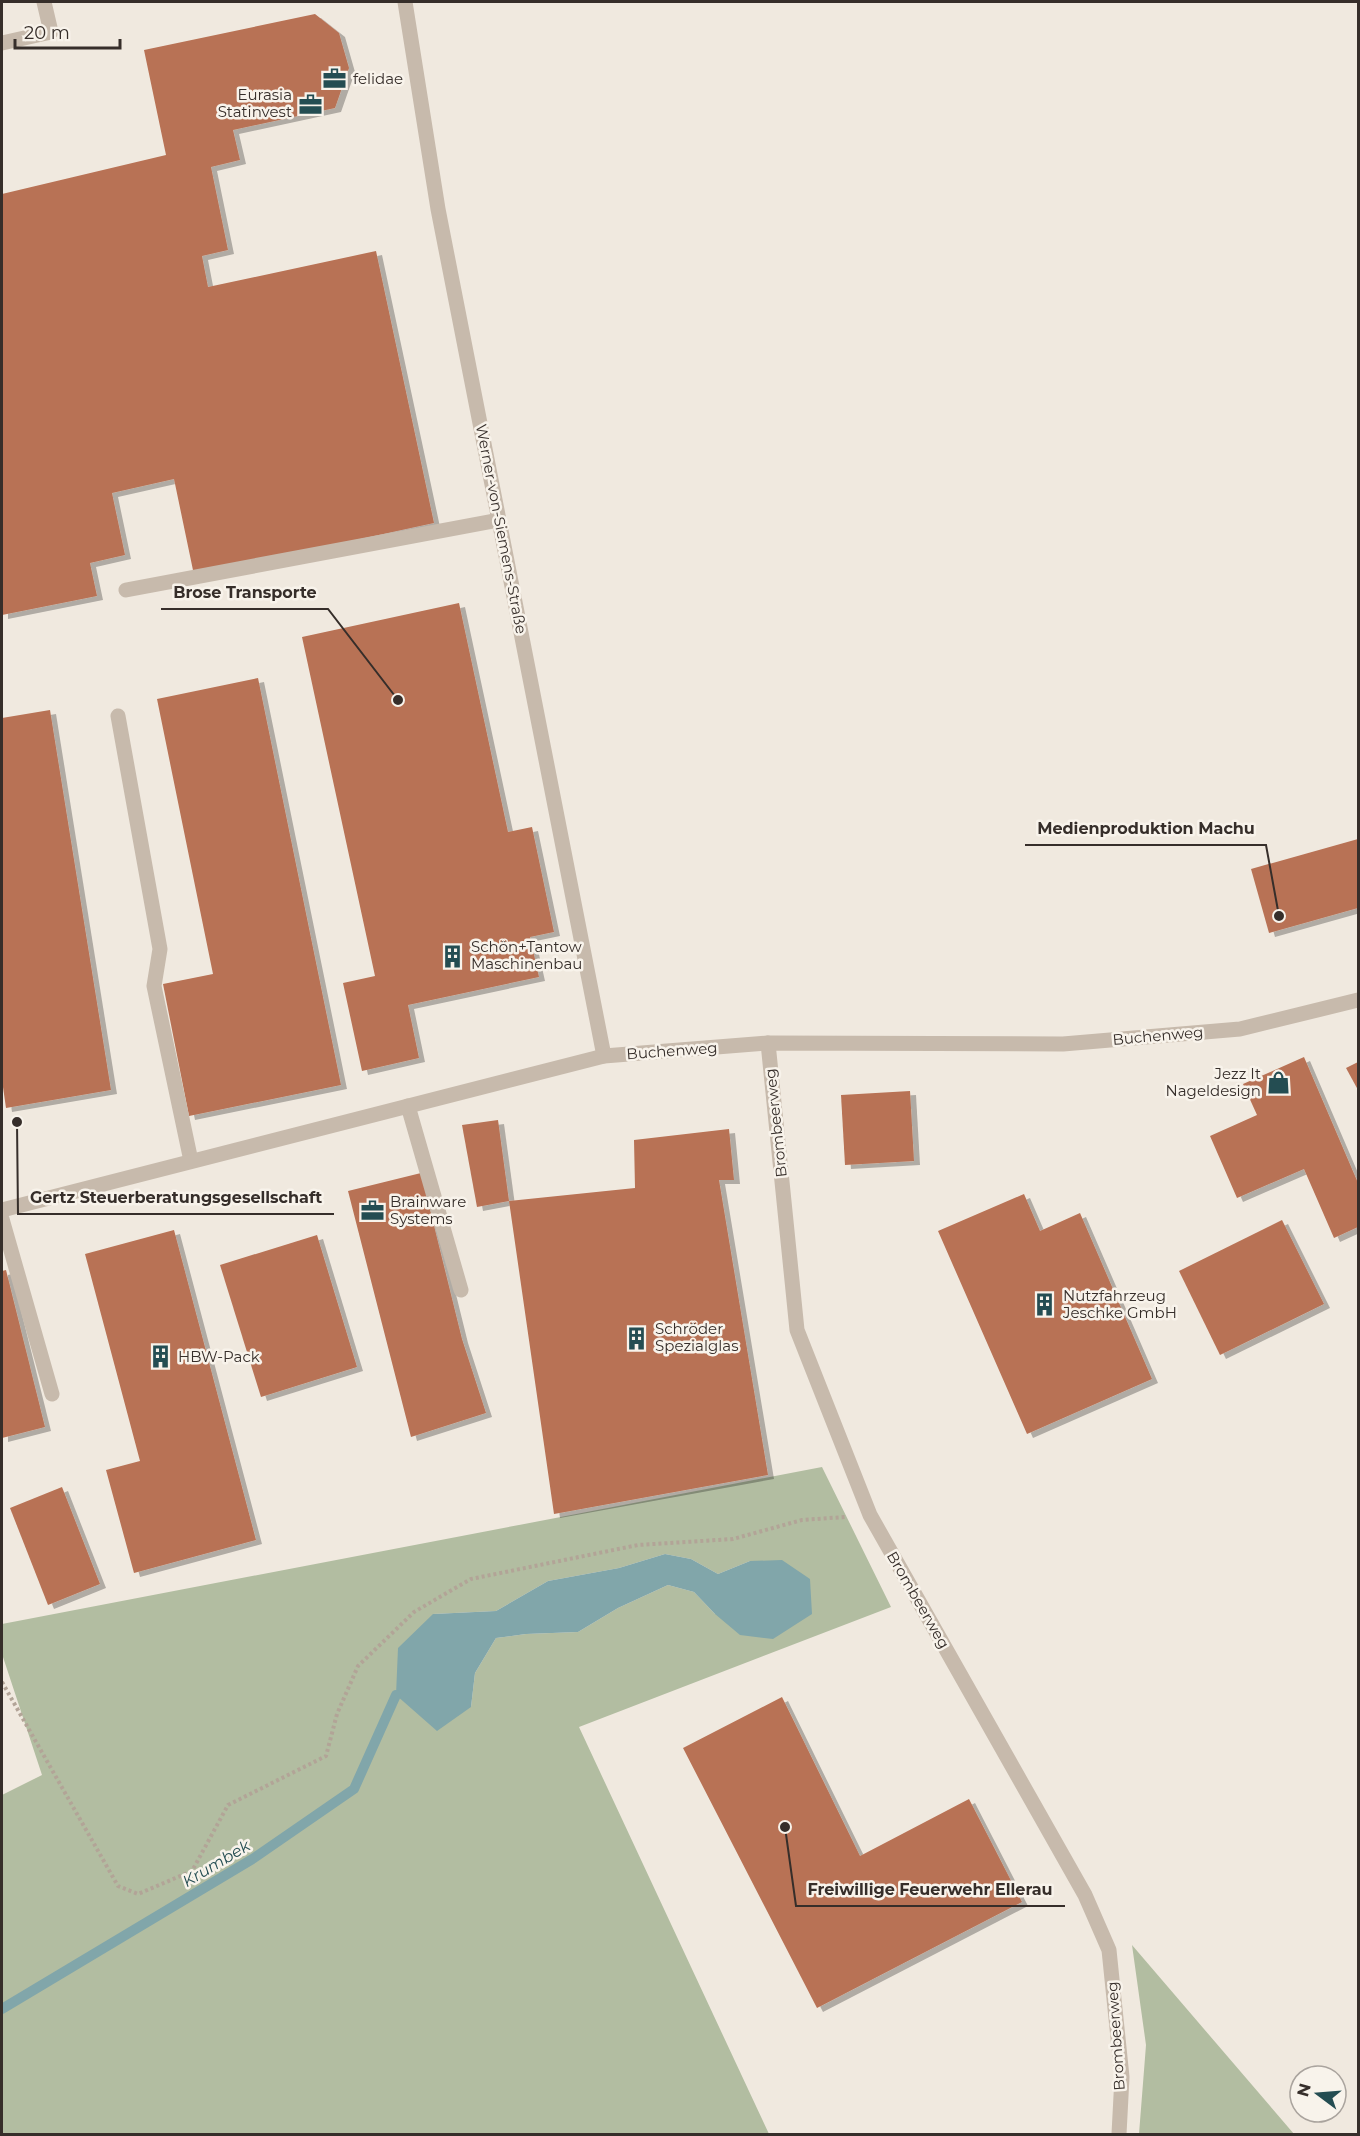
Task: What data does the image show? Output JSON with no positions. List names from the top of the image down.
{
  "streets": {
    "street": ["Werner-von-Siemens-Straße", "Buchenweg", "Brombeerweg"]
  },
  "crossings": [
    ["Werner-von-Siemens-Straße", "Buchenweg"],
    ["Buchenweg", "Brombeerweg"]
  ],
  "water": ["Krumbek"],
  "places": {
    "office": ["felidae", "Eurasia Statinvest", "Brainware Systems"],
    "other": [
      "Brose Transporte",
      "Medienproduktion Machu",
      "Gertz Steuerberatungsgesellschaft",
      "Freiwillige Feuerwehr Ellerau"
    ],
    "building": [
      "Schön+Tantow Maschinenbau",
      "Nutzfahrzeug Jeschke GmbH",
      "Schröder Spezialglas",
      "HBW-Pack"
    ],
    "shop": ["Jezz It Nageldesign"]
  },
  "scale_bar": "20 m",
  "north": "left"
}
